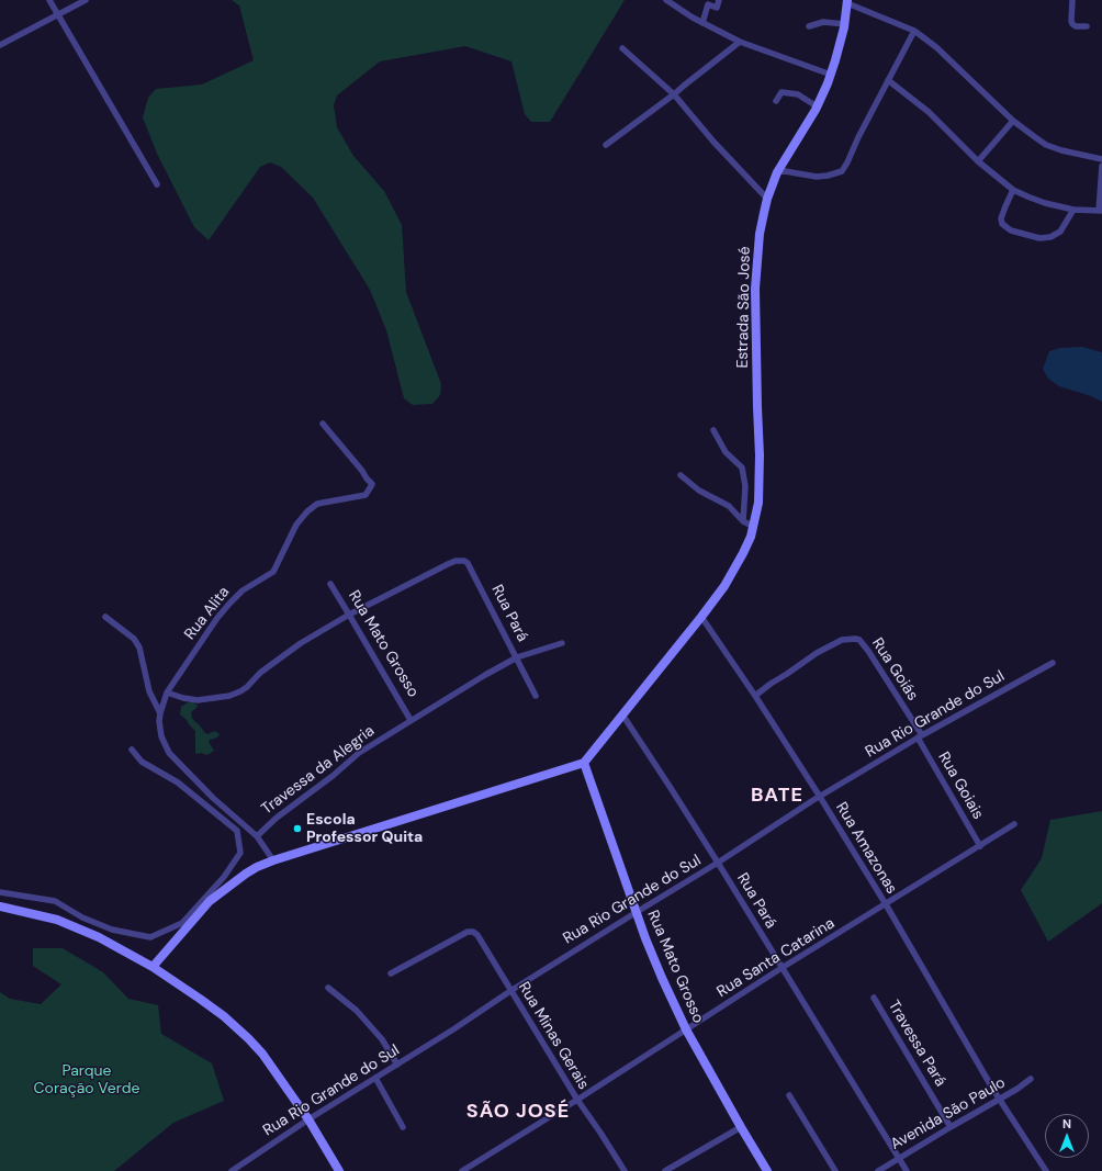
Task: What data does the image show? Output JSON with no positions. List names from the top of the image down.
{
  "streets": {
    "street": [
      "Estrada São José",
      "Rua Alita",
      "Rua Pará",
      "Rua Mato Grosso",
      "Rua Goiás",
      "Rua Rio Grande do Sul",
      "Travessa da Alegria",
      "Rua Goiais",
      "Rua Amazonas",
      "Rua Santa Catarina",
      "Rua Minas Gerais",
      "Travessa Pará",
      "Avenida São Paulo"
    ]
  },
  "crossings": [
    ["Estrada São José", "Rua Pará"],
    ["Estrada São José", "Rua Mato Grosso"],
    ["Estrada São José", "Rua Amazonas"],
    ["Rua Alita", "Travessa da Alegria"],
    ["Rua Pará", "Rua Mato Grosso"],
    ["Rua Pará", "Rua Rio Grande do Sul"],
    ["Rua Pará", "Travessa da Alegria"],
    ["Rua Pará", "Rua Santa Catarina"],
    ["Rua Pará", "Avenida São Paulo"],
    ["Rua Mato Grosso", "Rua Rio Grande do Sul"],
    ["Rua Mato Grosso", "Travessa da Alegria"],
    ["Rua Mato Grosso", "Rua Santa Catarina"],
    ["Rua Goiás", "Rua Rio Grande do Sul"],
    ["Rua Goiás", "Rua Goiais"],
    ["Rua Goiás", "Rua Amazonas"],
    ["Rua Rio Grande do Sul", "Rua Goiais"],
    ["Rua Rio Grande do Sul", "Rua Amazonas"],
    ["Rua Rio Grande do Sul", "Rua Minas Gerais"],
    ["Rua Goiais", "Rua Santa Catarina"],
    ["Rua Amazonas", "Rua Santa Catarina"],
    ["Rua Amazonas", "Avenida São Paulo"],
    ["Rua Santa Catarina", "Rua Minas Gerais"],
    ["Travessa Pará", "Avenida São Paulo"]
  ],
  "districts": ["BATE", "SÃO JOSÉ"],
  "parks": ["Parque Coração Verde"],
  "places": ["Escola Professor Quita"],
  "north": "top"
}
